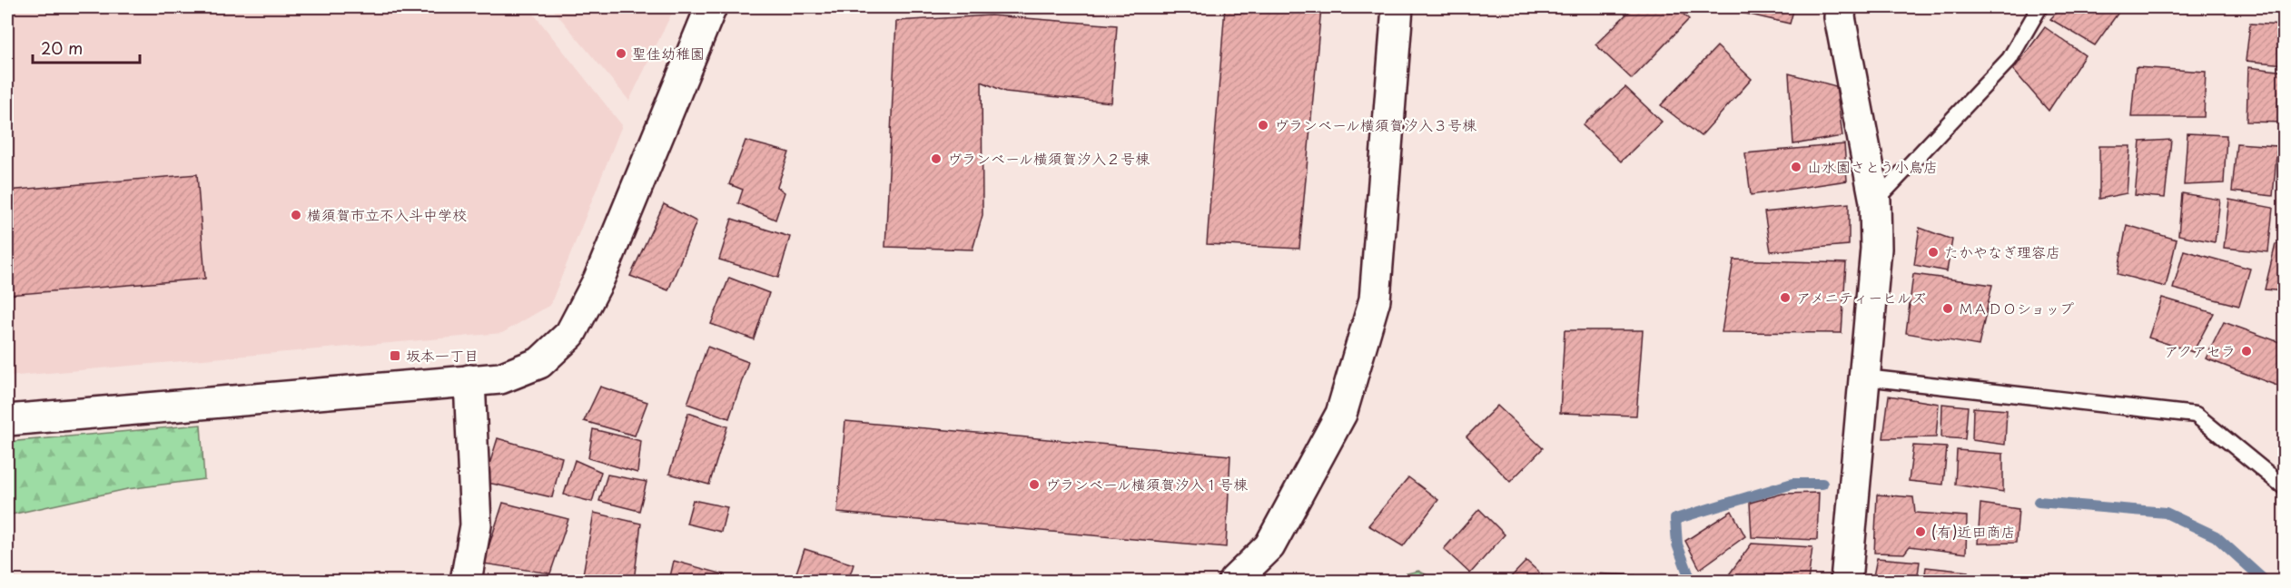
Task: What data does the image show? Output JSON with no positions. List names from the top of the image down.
{
  "places": {
    "other": [
      "聖佳幼稚園",
      "ヴランベール横須賀汐入３号棟",
      "ヴランベール横須賀汐入２号棟",
      "山水園さとう小鳥店",
      "横須賀市立不入斗中学校",
      "たかやなぎ理容店",
      "アメニティーヒルズ",
      "ＭＡＤＯショップ",
      "アクアセラ",
      "ヴランベール横須賀汐入１号棟",
      "(有)近田商店"
    ],
    "transit": ["坂本一丁目"]
  },
  "scale_bar": "20 m"
}
